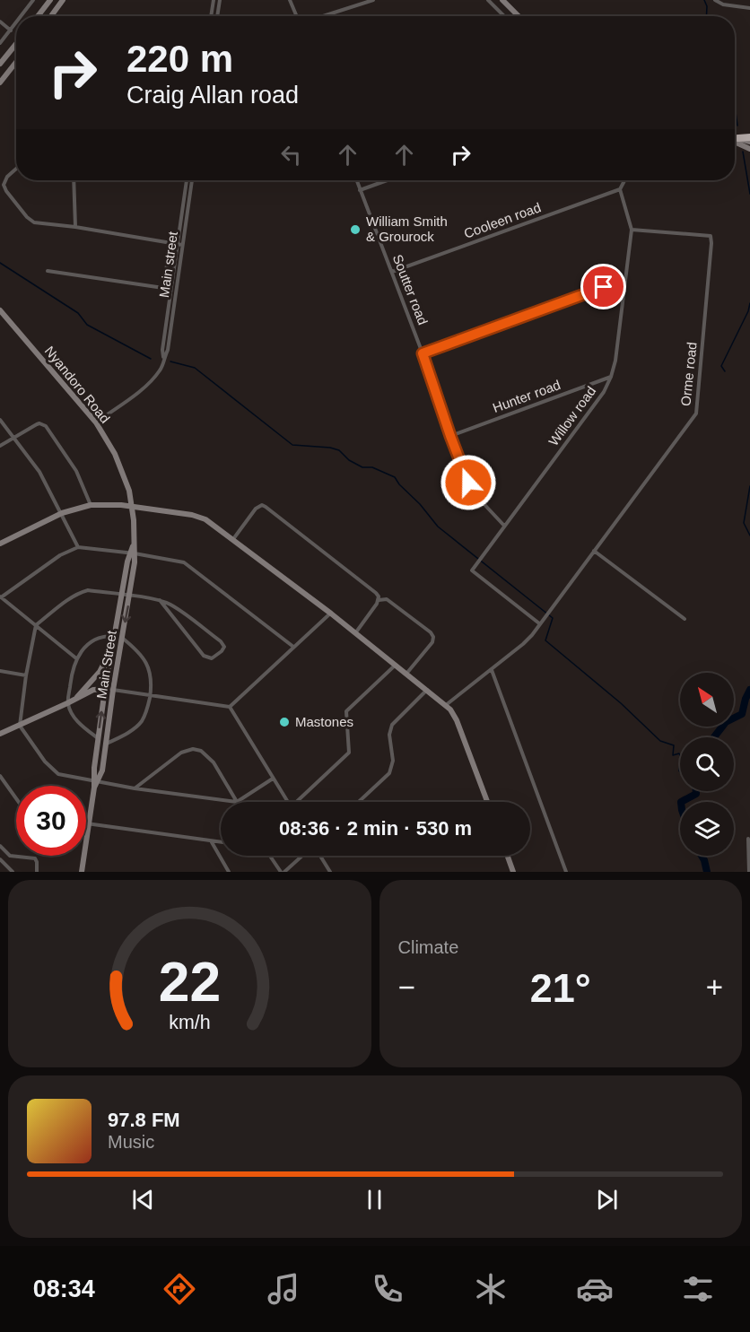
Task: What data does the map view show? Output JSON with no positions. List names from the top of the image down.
{
  "streets": {
    "street": [
      "Cooleen road",
      "Main street",
      "Soutter road",
      "Orme road",
      "Nyandoro Road",
      "Hunter road",
      "Willow road",
      "Main Street"
    ]
  },
  "crossings": [
    ["Cooleen road", "Soutter road"],
    ["Cooleen road", "Willow road"],
    ["Main street", "Nyandoro Road"],
    ["Soutter road", "Hunter road"],
    ["Soutter road", "Willow road"],
    ["Orme road", "Willow road"],
    ["Nyandoro Road", "Main Street"],
    ["Hunter road", "Willow road"]
  ],
  "places": ["William Smith & Grourock", "Mastones"],
  "north": "top left",
  "page": {
    "turn": ["220 m", "Craig Allan road"],
    "limit": "30",
    "trip": "08:36 · 2 min · 530 m",
    "tile": "Climate",
    "heat": ["−", "21°", "+"],
    "song": ["97.8 FM", "Music"],
    "tabs": "08:34",
    "gauge": ["22", "km/h"]
  }
}
